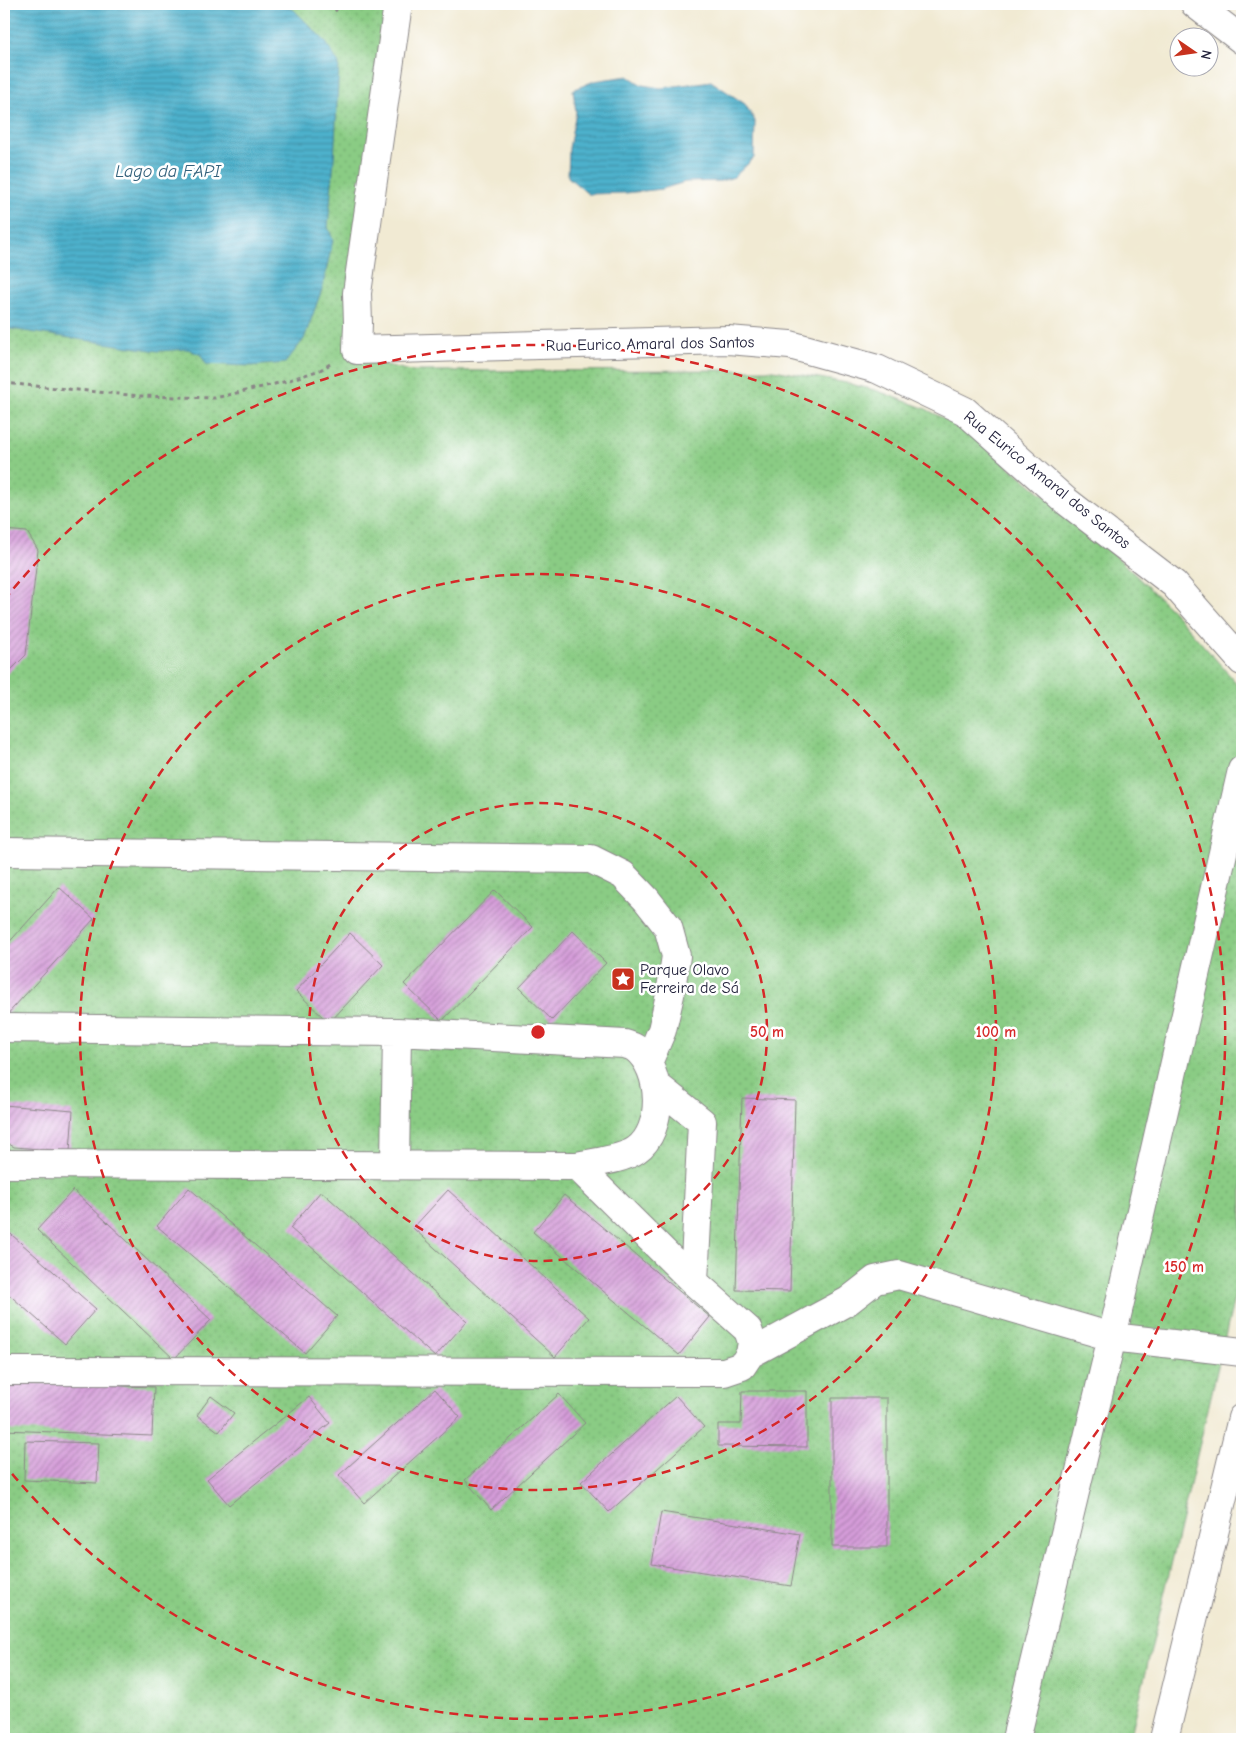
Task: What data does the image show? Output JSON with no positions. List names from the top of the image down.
{
  "streets": {
    "street": ["Rua Eurico Amaral dos Santos"]
  },
  "water": ["Lago da FAPI"],
  "places": {
    "place": ["Parque Olavo Ferreira de Sá"]
  },
  "north": "right",
  "rings": ["50 m", "100 m", "150 m"]
}
